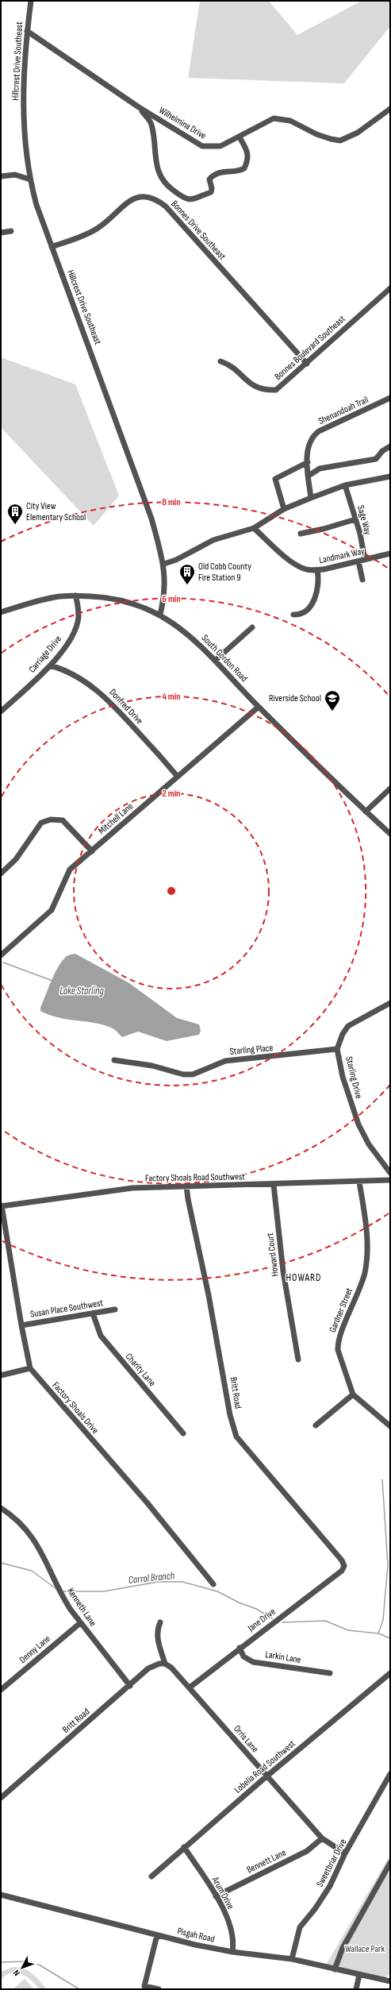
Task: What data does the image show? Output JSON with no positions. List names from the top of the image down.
{
  "streets": {
    "street": [
      "Hillcrest Drive Southeast",
      "Wilhelmina Drive",
      "Bonnes Drive Southeast",
      "Bonnes Boulevard Southeast",
      "Shenandoah Trail",
      "Sage Way",
      "Landmark Way",
      "Carriage Drive",
      "South Gordon Road",
      "Donfred Drive",
      "Mitchell Lane",
      "Starling Place",
      "Starling Drive",
      "Factory Shoals Road Southwest",
      "Howard Court",
      "Susan Place Southwest",
      "Gardner Street",
      "Charity Lane",
      "Britt Road",
      "Factory Shoals Drive",
      "Kenneth Lane",
      "Jane Drive",
      "Denny Lane",
      "Larkin Lane",
      "Orris Lane",
      "Lobelia Road Southwest",
      "Bennett Lane",
      "Sweetbriar Drive",
      "Arum Drive",
      "Pisgah Road"
    ]
  },
  "crossings": [
    ["Hillcrest Drive Southeast", "Wilhelmina Drive"],
    ["Hillcrest Drive Southeast", "Bonnes Drive Southeast"],
    ["Hillcrest Drive Southeast", "South Gordon Road"],
    ["Bonnes Drive Southeast", "Bonnes Boulevard Southeast"],
    ["Sage Way", "Landmark Way"],
    ["Carriage Drive", "South Gordon Road"],
    ["Carriage Drive", "Donfred Drive"],
    ["South Gordon Road", "Mitchell Lane"],
    ["Donfred Drive", "Mitchell Lane"],
    ["Starling Place", "Starling Drive"],
    ["Factory Shoals Road Southwest", "Howard Court"],
    ["Factory Shoals Road Southwest", "Gardner Street"],
    ["Factory Shoals Road Southwest", "Britt Road"],
    ["Factory Shoals Road Southwest", "Factory Shoals Drive"],
    ["Susan Place Southwest", "Charity Lane"],
    ["Susan Place Southwest", "Factory Shoals Drive"],
    ["Britt Road", "Kenneth Lane"],
    ["Britt Road", "Jane Drive"],
    ["Britt Road", "Orris Lane"],
    ["Kenneth Lane", "Denny Lane"],
    ["Jane Drive", "Larkin Lane"],
    ["Jane Drive", "Orris Lane"],
    ["Orris Lane", "Lobelia Road Southwest"],
    ["Orris Lane", "Bennett Lane"],
    ["Orris Lane", "Sweetbriar Drive"],
    ["Lobelia Road Southwest", "Arum Drive"],
    ["Bennett Lane", "Arum Drive"],
    ["Sweetbriar Drive", "Pisgah Road"],
    ["Arum Drive", "Pisgah Road"]
  ],
  "districts": ["HOWARD"],
  "water": ["Lake Starling", "Carrol Branch"],
  "parks": ["Wallace Park"],
  "places": {
    "building": ["City View Elementary School", "Old Cobb County Fire Station 9"],
    "school or university": ["Riverside School"]
  },
  "north": "bottom left",
  "rings": [
    "8 min",
    "6 min",
    "4 min",
    "2 min"
  ]
}
